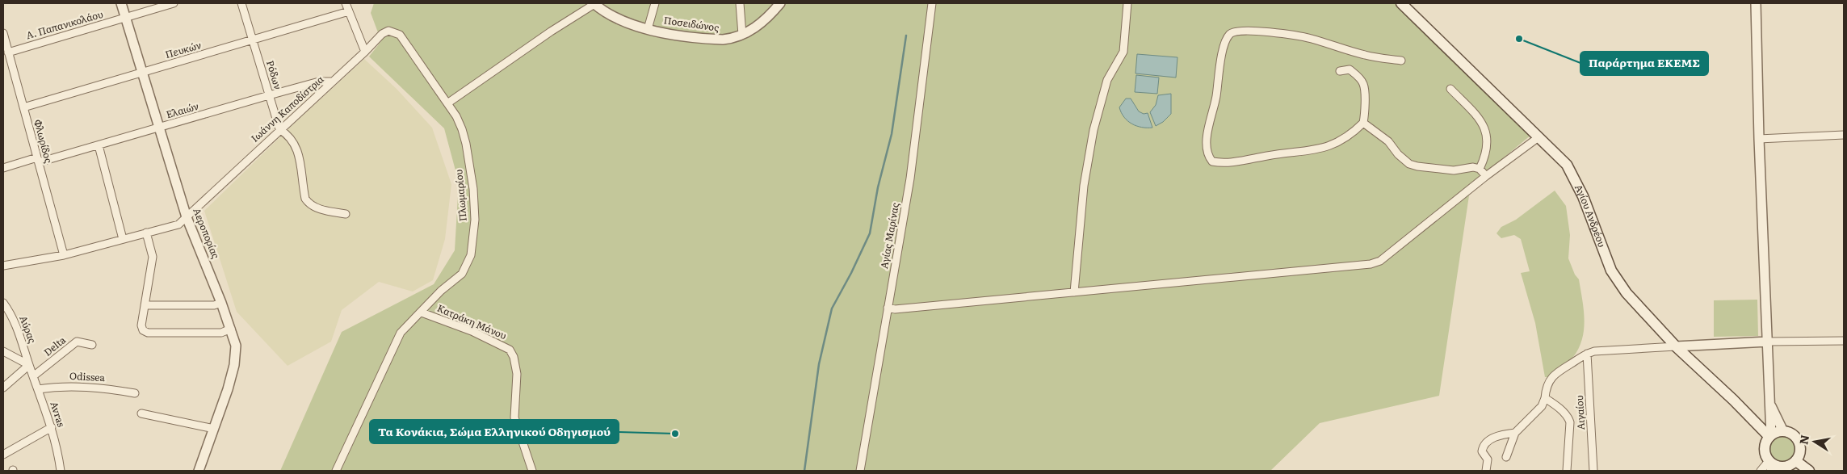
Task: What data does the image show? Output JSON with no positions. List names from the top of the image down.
{
  "streets": {
    "main road": ["Αγίου Ανδρέου"],
    "street": [
      "Ποσειδώνος",
      "Α. Παπανικολάου",
      "Πευκών",
      "Ρόδων",
      "Ιωάννη Καποδίστρια",
      "Ελαιών",
      "Φλωρίδος",
      "Πλωμαρίου",
      "Αεροπορίας",
      "Αγίας Μαρίνας",
      "Κατράκη Μάνου",
      "Αύρας",
      "Delta",
      "Odissea",
      "Αιγαίου",
      "Avras"
    ]
  },
  "crossings": [
    ["Α. Παπανικολάου", "Φλωρίδος"],
    ["Α. Παπανικολάου", "Αεροπορίας"],
    ["Πευκών", "Ρόδων"],
    ["Πευκών", "Φλωρίδος"],
    ["Πευκών", "Αεροπορίας"],
    ["Ρόδων", "Ιωάννη Καποδίστρια"],
    ["Ρόδων", "Ελαιών"],
    ["Ιωάννη Καποδίστρια", "Ελαιών"],
    ["Ιωάννη Καποδίστρια", "Φλωρίδος"],
    ["Ιωάννη Καποδίστρια", "Πλωμαρίου"],
    ["Ιωάννη Καποδίστρια", "Αεροπορίας"],
    ["Ελαιών", "Φλωρίδος"],
    ["Ελαιών", "Αεροπορίας"],
    ["Πλωμαρίου", "Κατράκη Μάνου"],
    ["Αύρας", "Avras"],
    ["Delta", "Avras"],
    ["Odissea", "Avras"]
  ],
  "places": ["Παράρτημα ΕΚΕΜΣ", "Τα Κονάκια, Σώμα Ελληνικού Οδηγισμού"],
  "north": "left"
}
